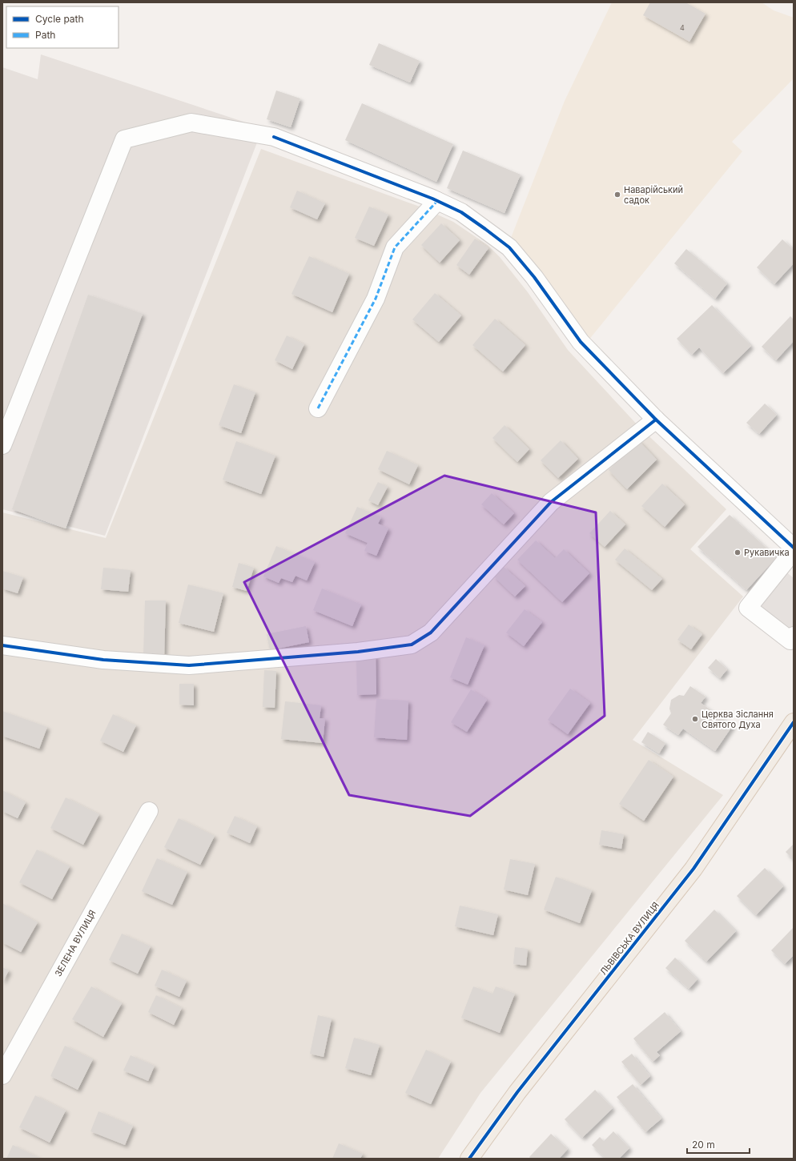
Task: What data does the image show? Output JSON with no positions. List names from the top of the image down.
{
  "streets": {
    "main road": ["ЛЬВІВСЬКА ВУЛИЦЯ"],
    "street": ["ЗЕЛЕНА ВУЛИЦЯ"]
  },
  "places": ["Наварійський садок", "Рукавичка", "Церква Зіслання Святого Духа"],
  "house_numbers": ["4"],
  "legend": ["Cycle path", "Path"],
  "scale_bar": "20 m"
}
